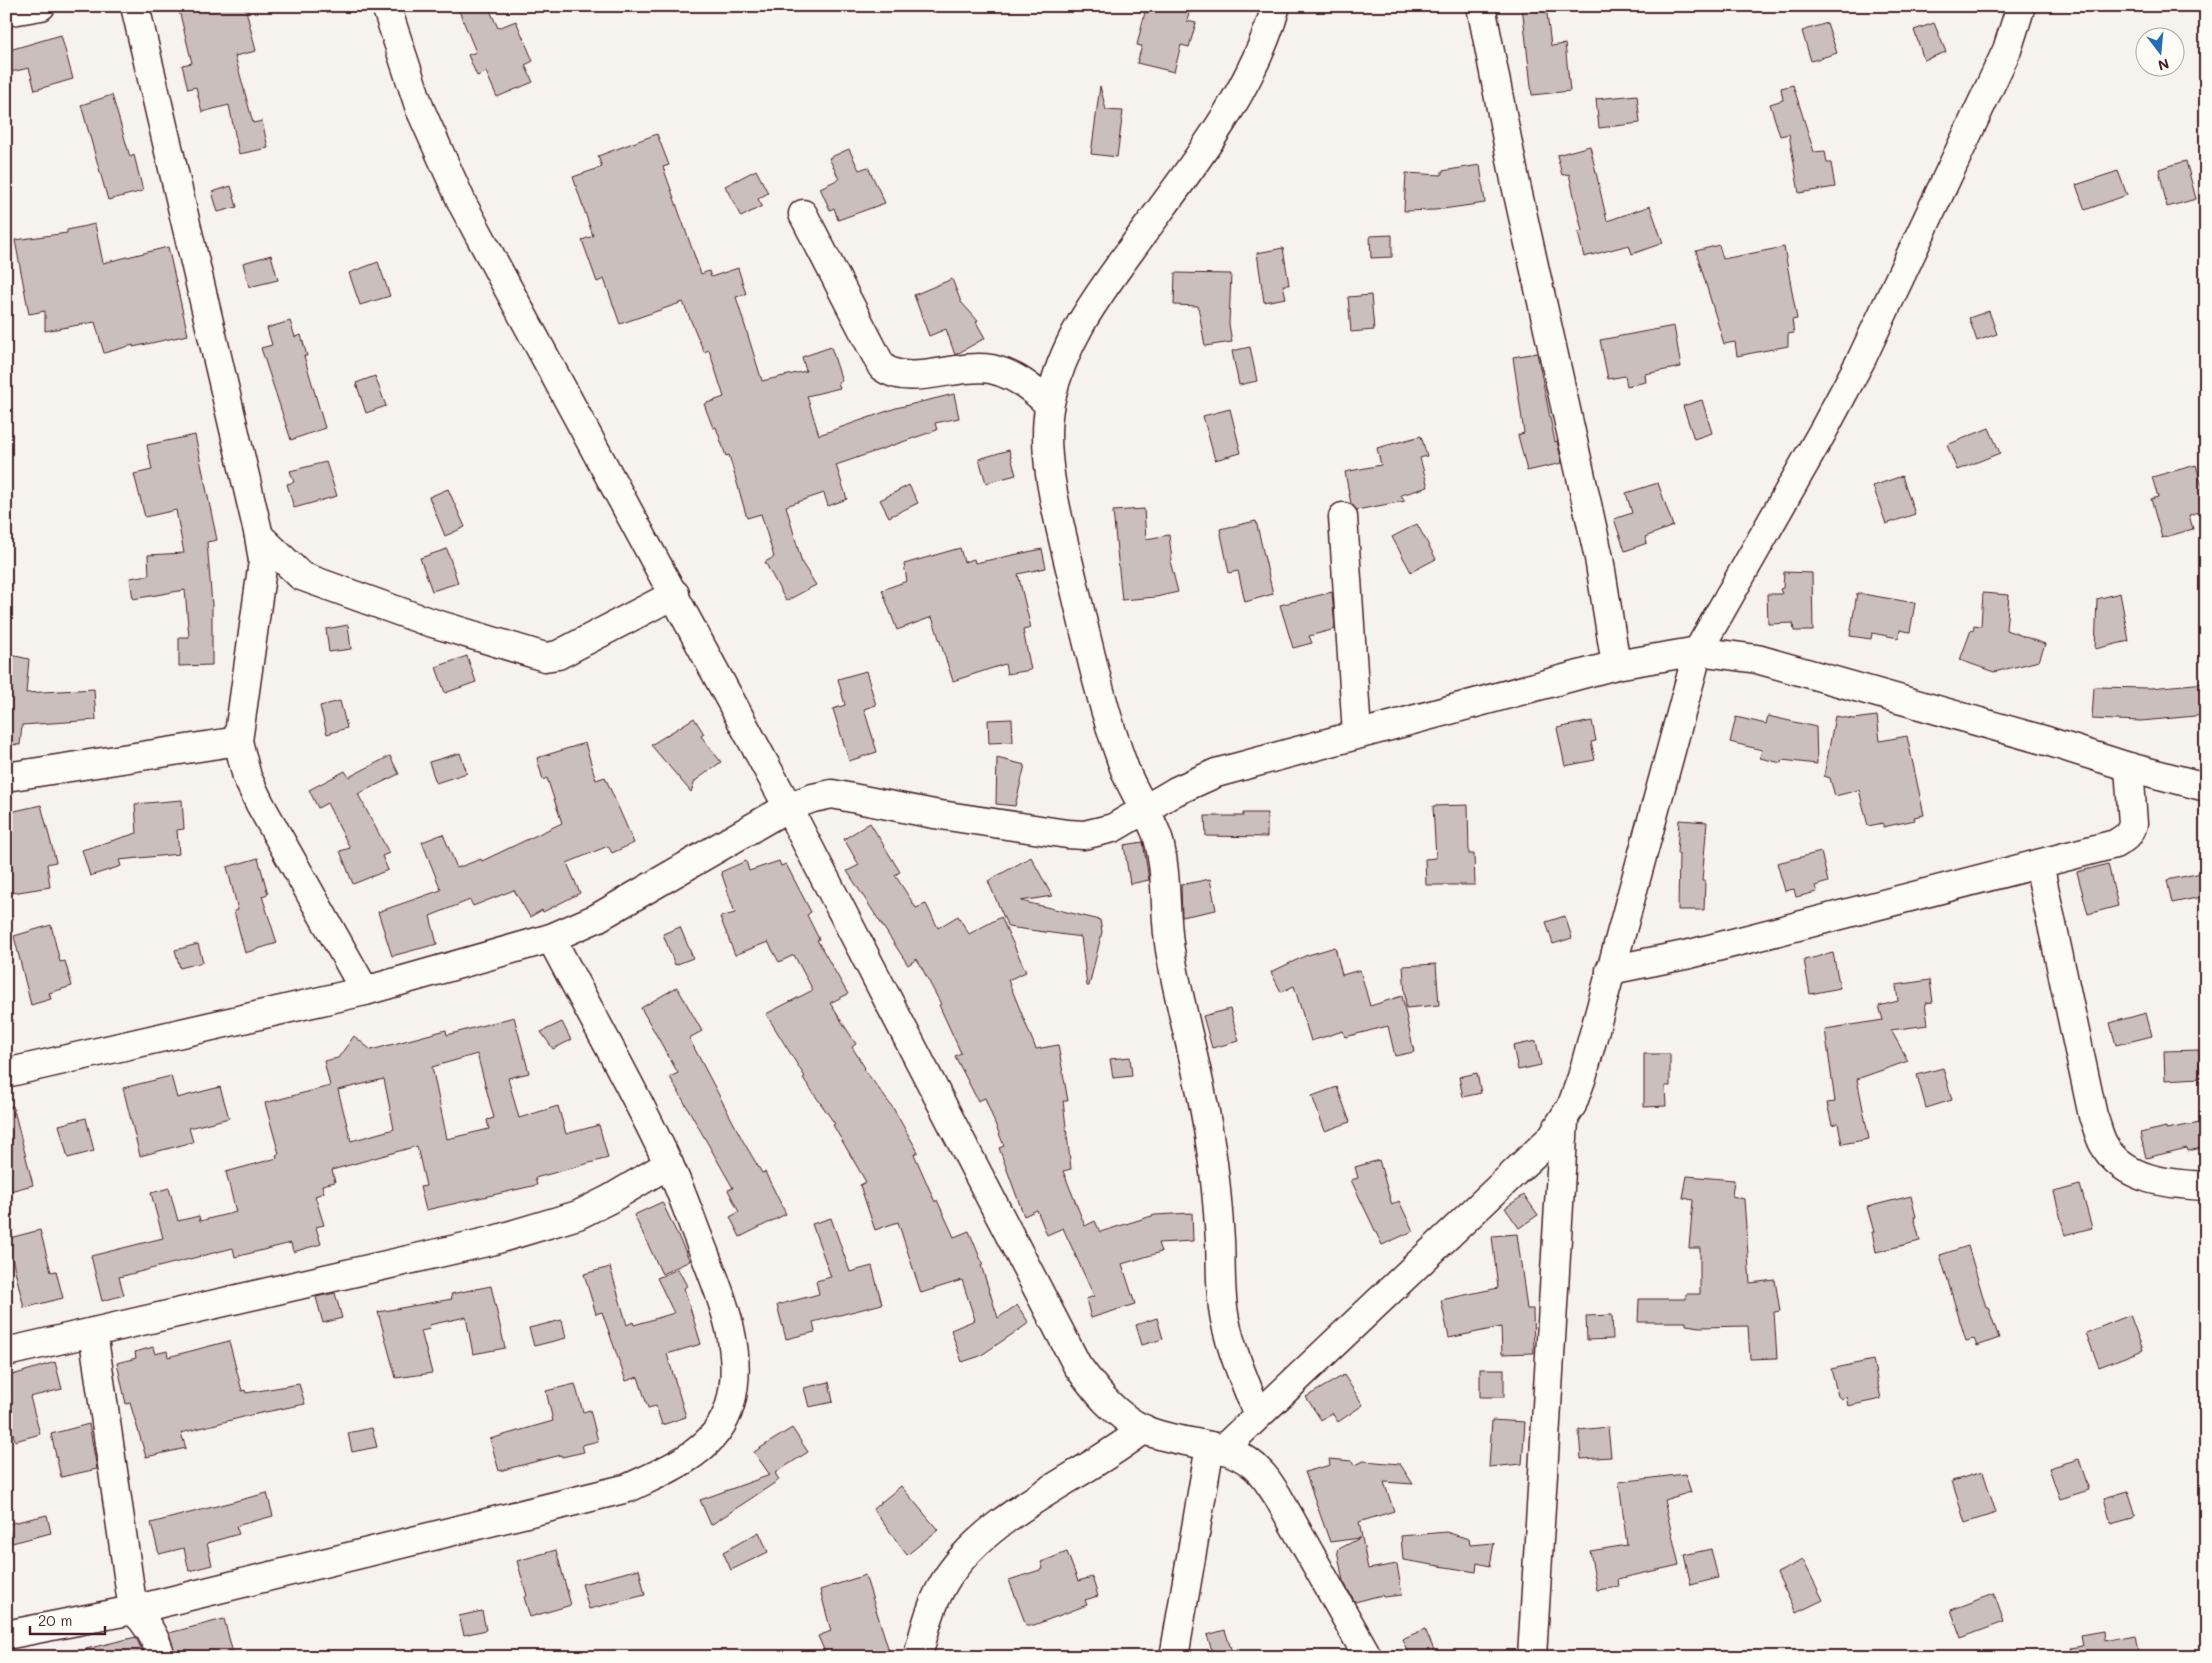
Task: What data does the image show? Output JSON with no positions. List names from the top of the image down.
{
  "scale_bar": "20 m",
  "north": "bottom"
}
